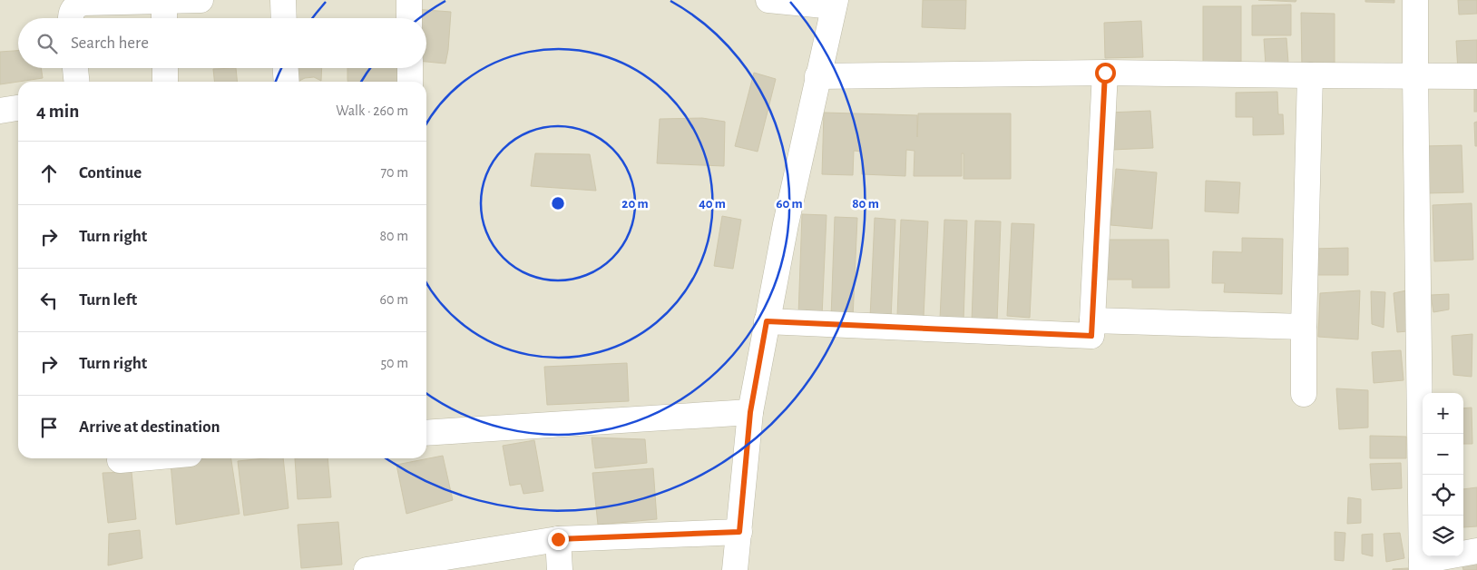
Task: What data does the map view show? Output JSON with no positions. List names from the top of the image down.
{
  "page": {
    "search": "Search here",
    "heading": ["4 min", "Walk · 260 m"],
    "list": [
      ["Continue", "70 m"],
      ["Turn right", "80 m"],
      ["Turn left", "60 m"],
      ["Turn right", "50 m"],
      "Arrive at destination"
    ],
    "map_buttons": ["+", "−"]
  },
  "rings": [
    "20 m",
    "40 m",
    "60 m",
    "80 m"
  ]
}
